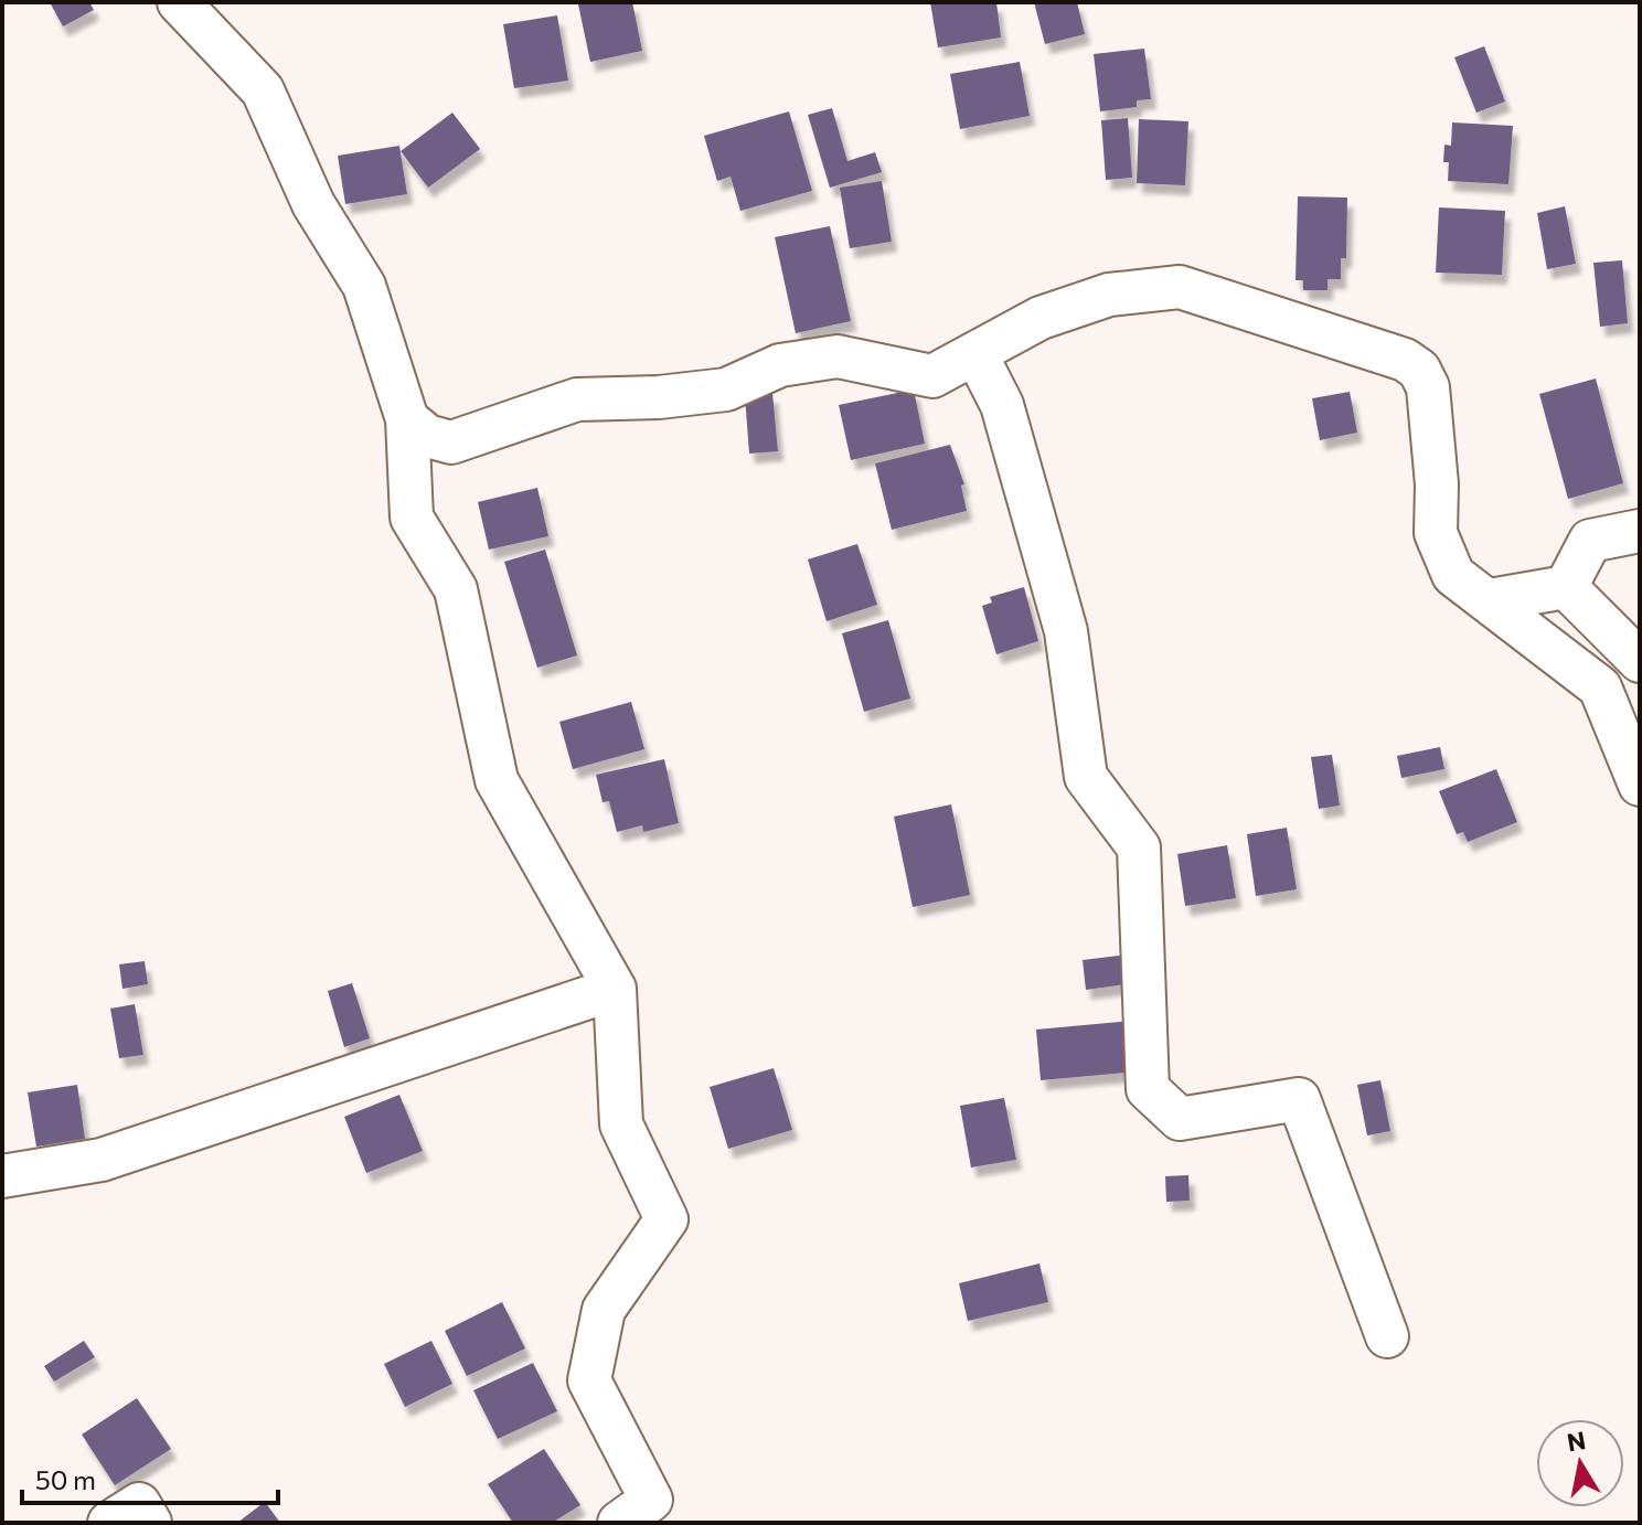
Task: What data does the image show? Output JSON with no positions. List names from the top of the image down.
{
  "scale_bar": "50 m",
  "north": "top"
}
